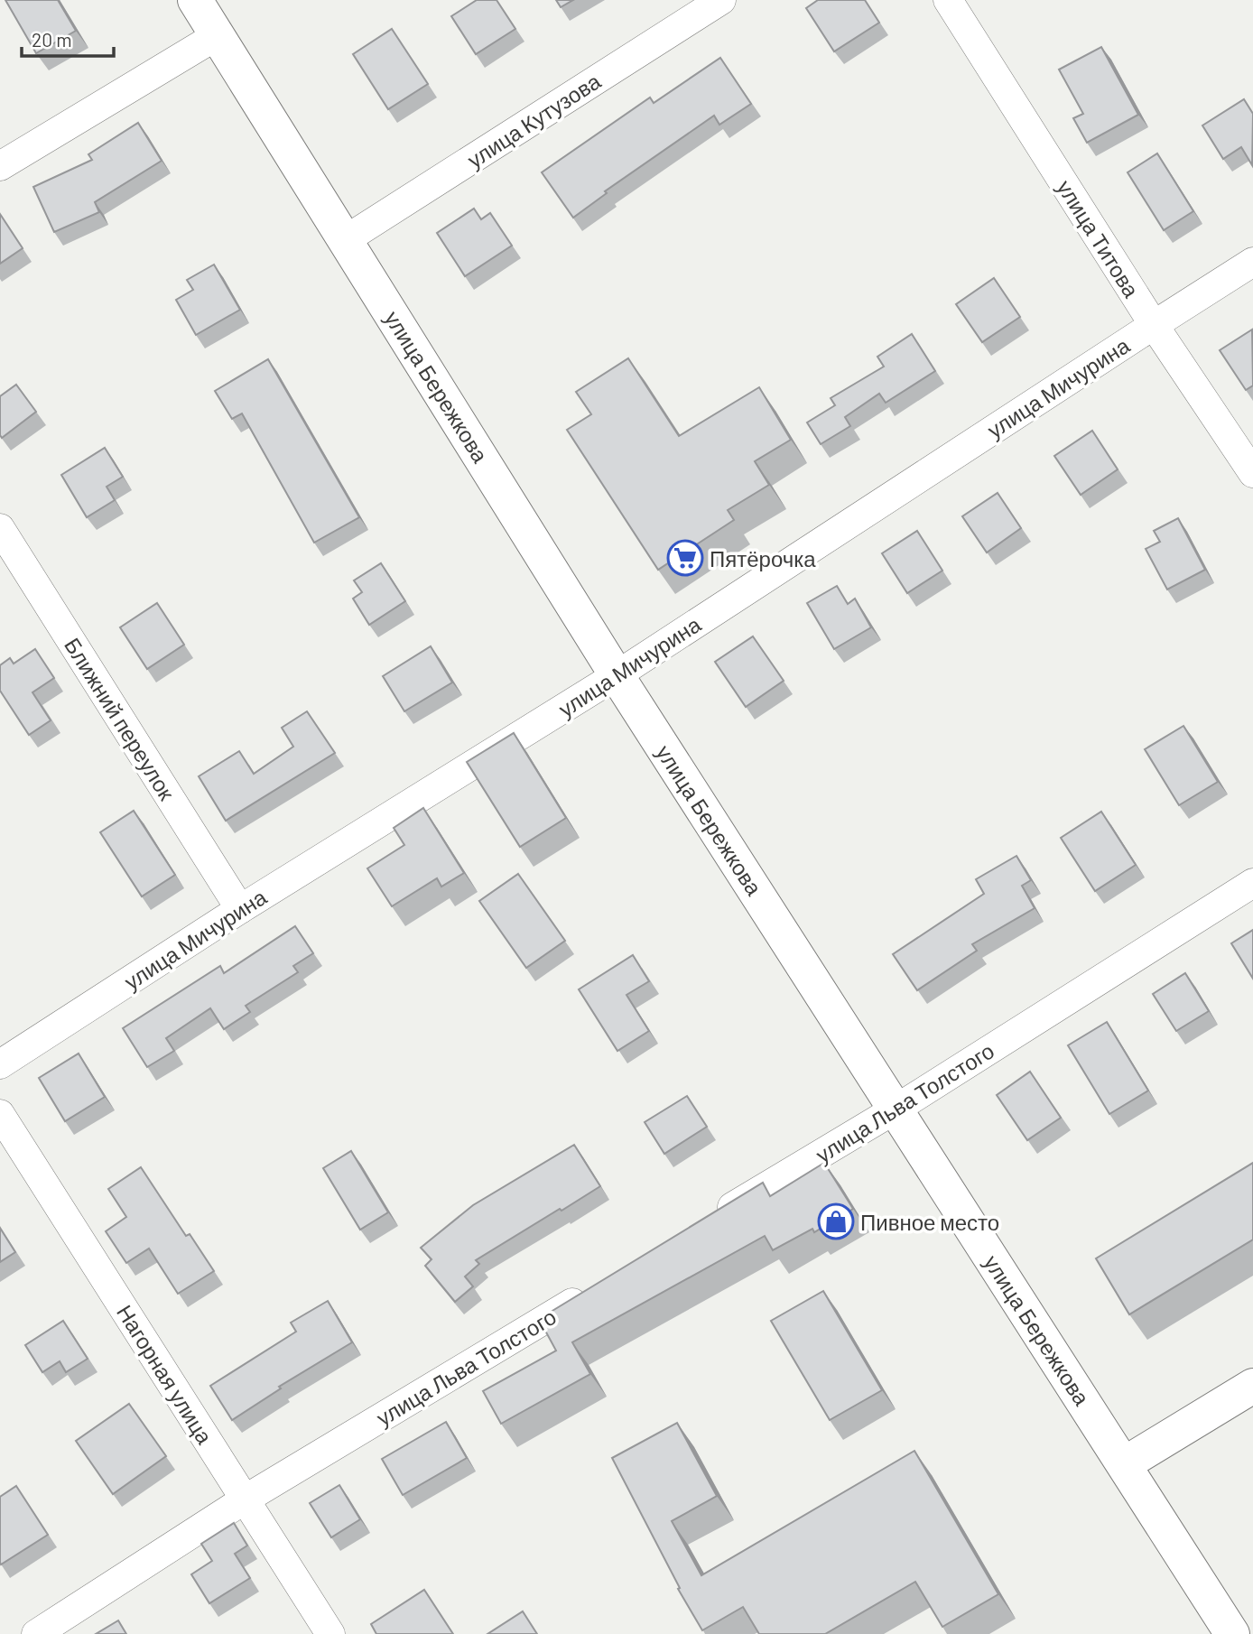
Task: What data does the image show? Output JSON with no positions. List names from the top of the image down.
{
  "streets": {
    "street": [
      "улица Кутузова",
      "улица Титова",
      "улица Бережкова",
      "улица Мичурина",
      "Ближний переулок",
      "улица Льва Толстого",
      "Нагорная улица"
    ]
  },
  "crossings": [
    ["улица Кутузова", "улица Бережкова"],
    ["улица Титова", "улица Мичурина"],
    ["улица Бережкова", "улица Мичурина"],
    ["улица Бережкова", "улица Льва Толстого"],
    ["улица Мичурина", "Ближний переулок"],
    ["улица Льва Толстого", "Нагорная улица"]
  ],
  "places": {
    "supermarket": ["Пятёрочка"],
    "shop": ["Пивное место"]
  },
  "scale_bar": "20 m"
}
